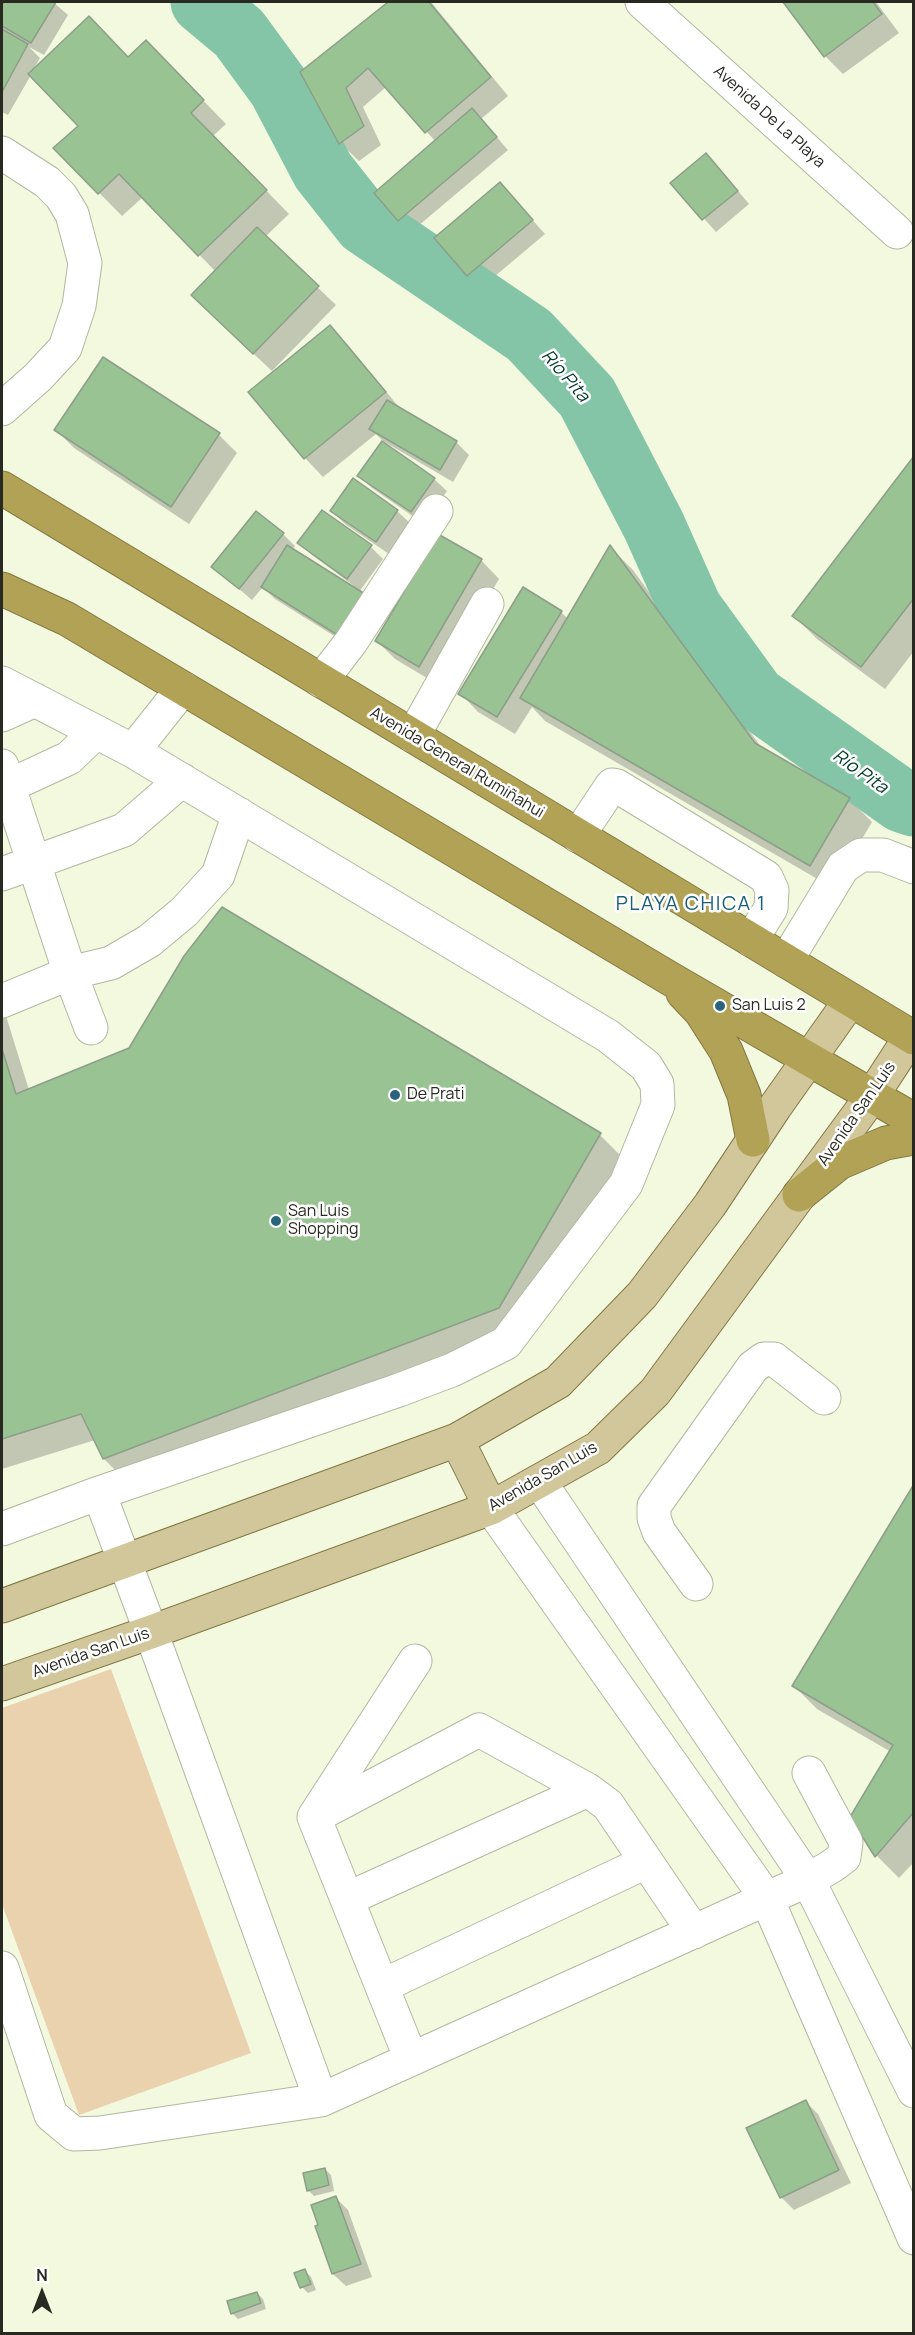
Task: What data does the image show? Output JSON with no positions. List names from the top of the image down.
{
  "streets": {
    "highway": ["Avenida General Rumiñahui"],
    "main road": ["Avenida San Luis"],
    "street": ["Avenida De La Playa"]
  },
  "crossings": [
    ["Avenida General Rumiñahui", "Avenida San Luis"]
  ],
  "districts": ["PLAYA CHICA 1"],
  "water": ["Río Pita"],
  "places": ["San Luis 2", "De Prati", "San Luis Shopping"],
  "north": "top"
}
